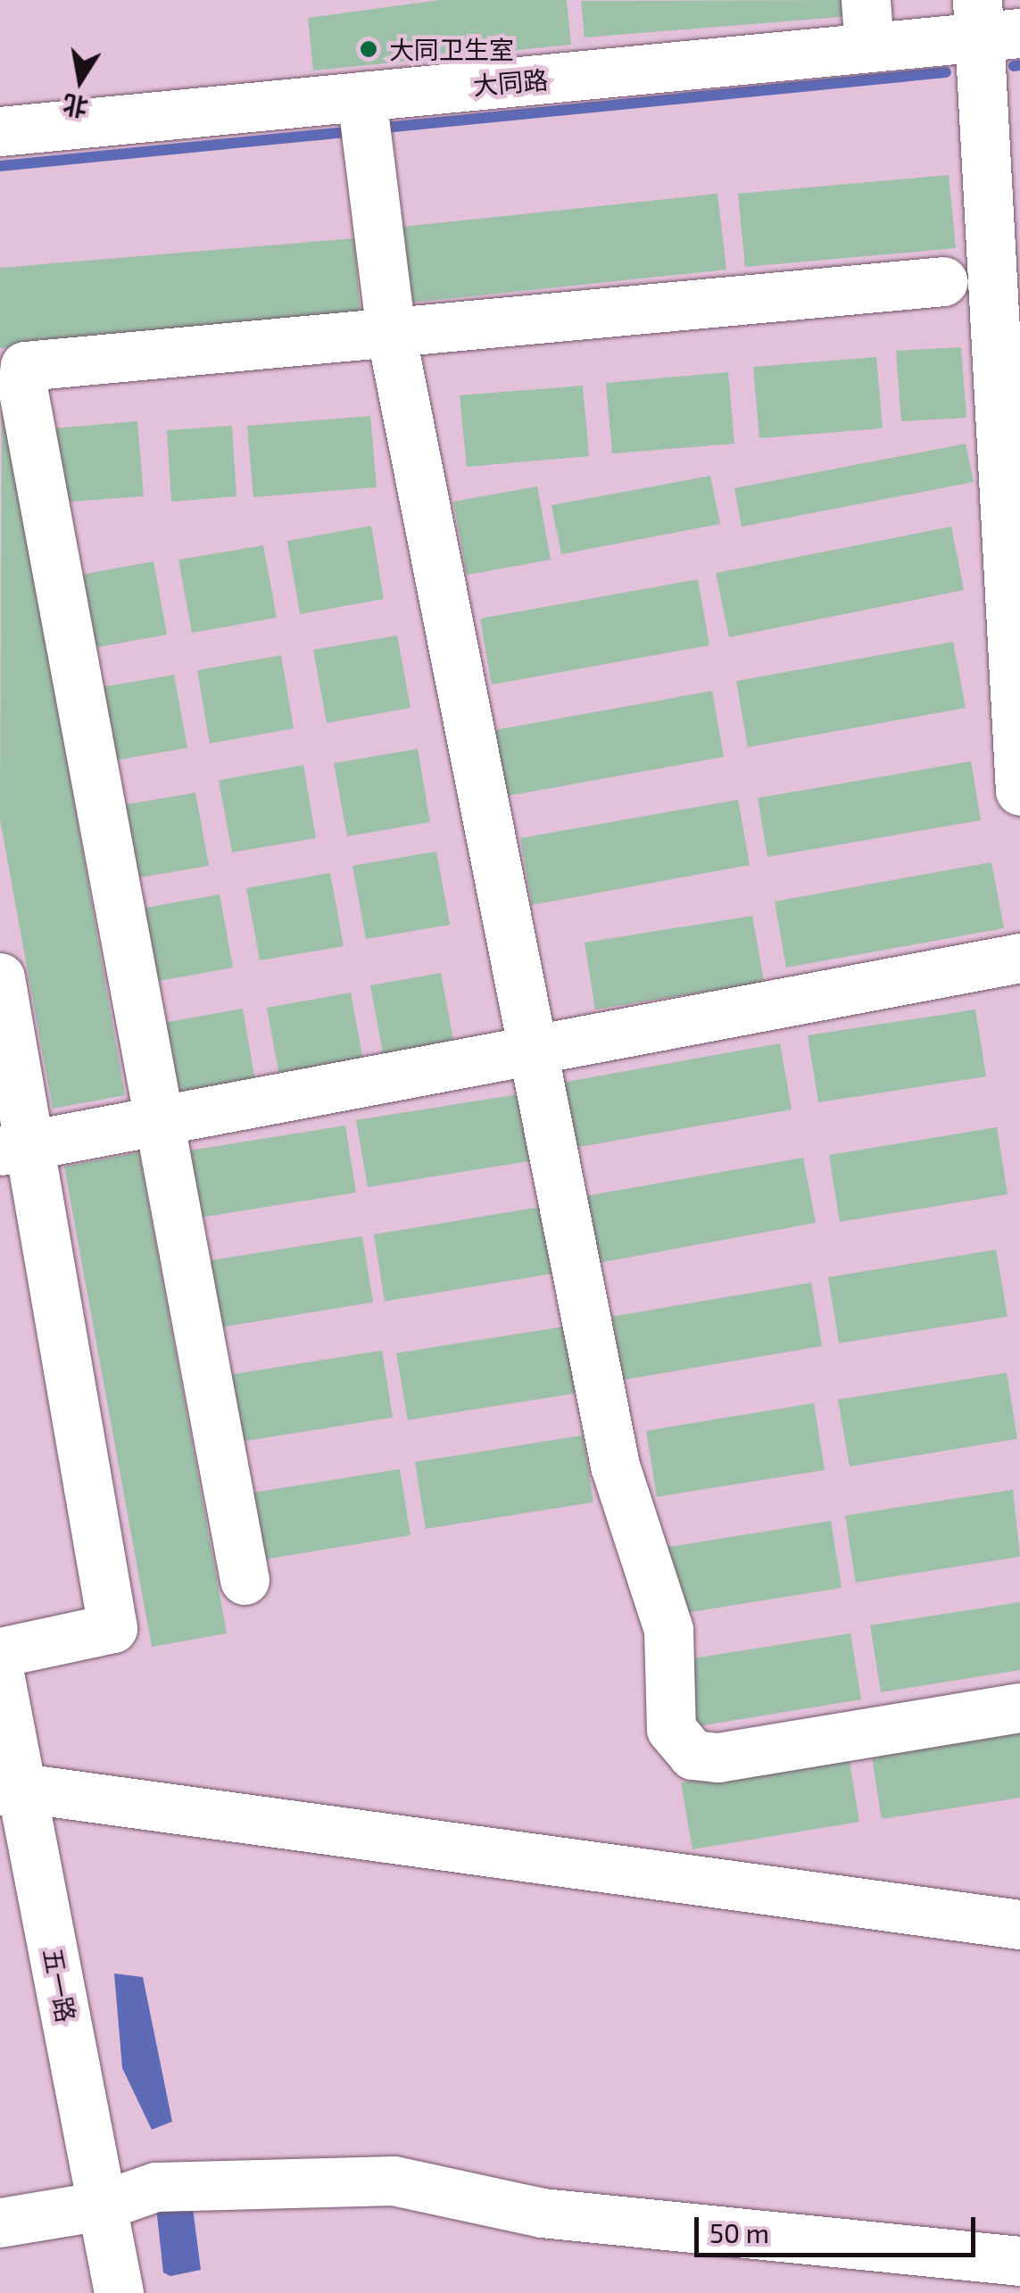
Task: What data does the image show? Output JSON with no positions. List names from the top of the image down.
{
  "streets": {
    "street": ["大同路", "五一路"]
  },
  "places": ["大同卫生室"],
  "scale_bar": "50 m",
  "north": "bottom"
}
